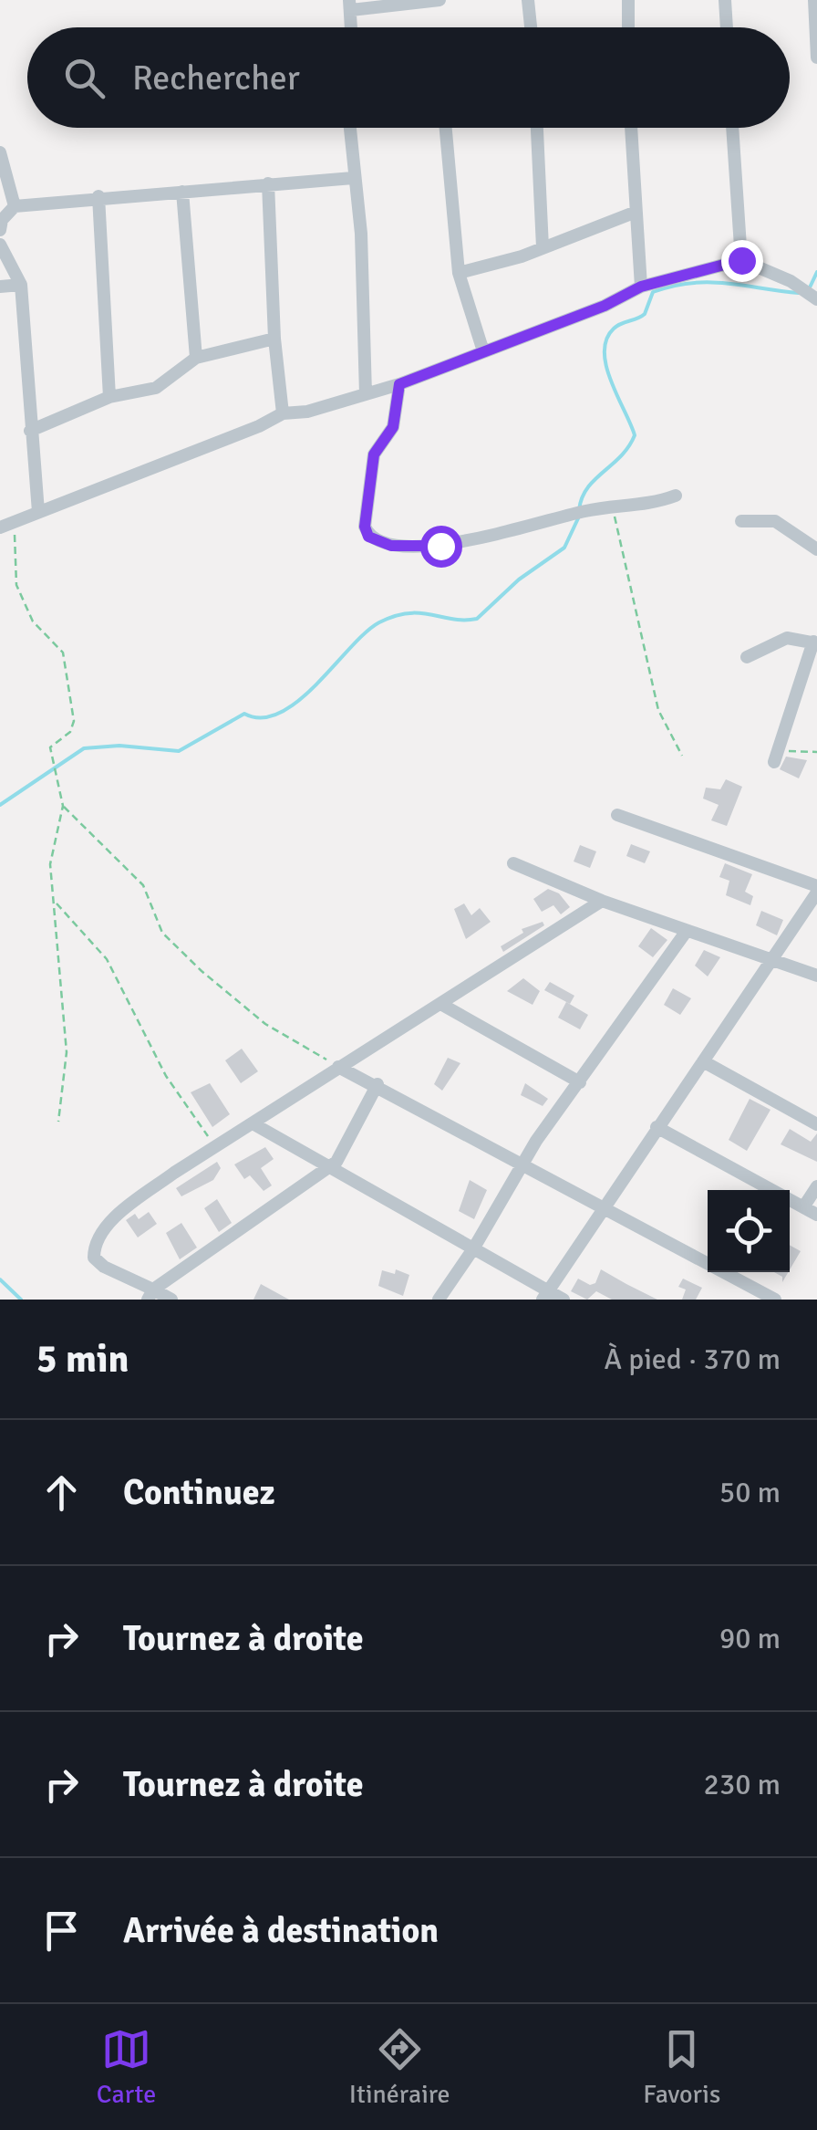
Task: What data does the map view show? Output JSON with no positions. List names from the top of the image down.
{
  "page": {
    "search": "Rechercher",
    "heading": ["5 min", "À pied · 370 m"],
    "list": [
      ["Continuez", "50 m"],
      ["Tournez à droite", "90 m"],
      ["Tournez à droite", "230 m"],
      "Arrivée à destination"
    ],
    "nav": ["Carte", "Itinéraire", "Favoris"]
  }
}
